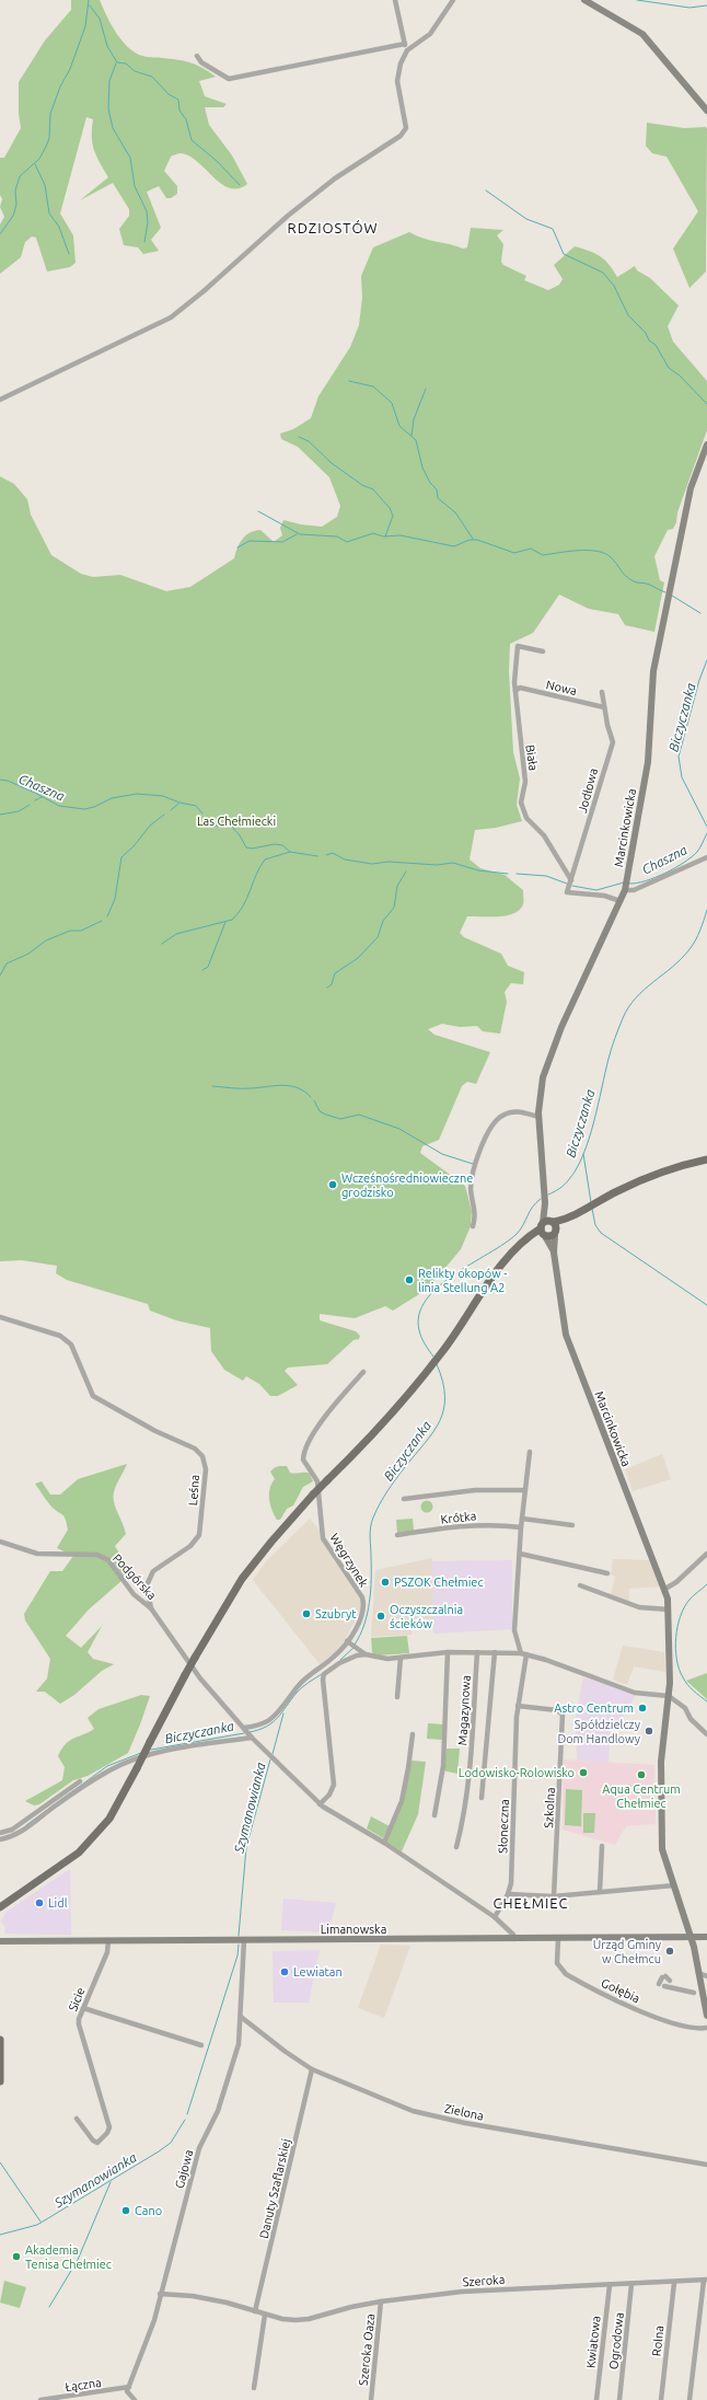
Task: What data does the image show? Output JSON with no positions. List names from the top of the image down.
{
  "streets": {
    "street": [
      "Nowa",
      "Biała",
      "Jodłowa",
      "Marcinkowicka",
      "Leśna",
      "Krótka",
      "Węgrzynek",
      "Podgórska",
      "Magazynowa",
      "Szkolna",
      "Słoneczna",
      "Limanowska",
      "Gołębia",
      "Sicie",
      "Zielona",
      "Gajowa",
      "Danuty Szaflarskiej",
      "Szeroka",
      "Ogrodowa",
      "Rolna",
      "Kwiatowa",
      "Szeroka Oaza",
      "Łączna"
    ]
  },
  "crossings": [
    ["Nowa", "Biała"],
    ["Nowa", "Jodłowa"],
    ["Biała", "Jodłowa"],
    ["Marcinkowicka", "Limanowska"],
    ["Leśna", "Węgrzynek"],
    ["Leśna", "Podgórska"],
    ["Leśna", "Słoneczna"],
    ["Leśna", "Limanowska"],
    ["Szkolna", "Słoneczna"],
    ["Limanowska", "Gołębia"],
    ["Limanowska", "Sicie"],
    ["Limanowska", "Gajowa"],
    ["Zielona", "Gajowa"],
    ["Zielona", "Danuty Szaflarskiej"],
    ["Gajowa", "Szeroka"],
    ["Gajowa", "Łączna"],
    ["Danuty Szaflarskiej", "Szeroka"],
    ["Szeroka", "Ogrodowa"],
    ["Szeroka", "Rolna"],
    ["Szeroka", "Kwiatowa"],
    ["Szeroka", "Szeroka Oaza"]
  ],
  "districts": ["RDZIOSTÓW", "CHEŁMIEC"],
  "water": ["Biczyczanka", "Chaszna", "Szymanowianka"],
  "parks": ["Las Chełmiecki"],
  "places": [
    "Wcześnośredniowieczne grodzisko",
    "Relikty okopów - linia Stellung A2",
    "PSZOK Chełmiec",
    "Szubryt",
    "Oczyszczalnia ścieków",
    "Astro Centrum",
    "Spółdzielczy Dom Handlowy",
    "Lodowisko-Rolowisko",
    "Aqua Centrum Chełmiec",
    "Lidl",
    "Urząd Gminy w Chełmcu",
    "Lewiatan",
    "Cano",
    "Akademia Tenisa Chełmiec"
  ]
}
